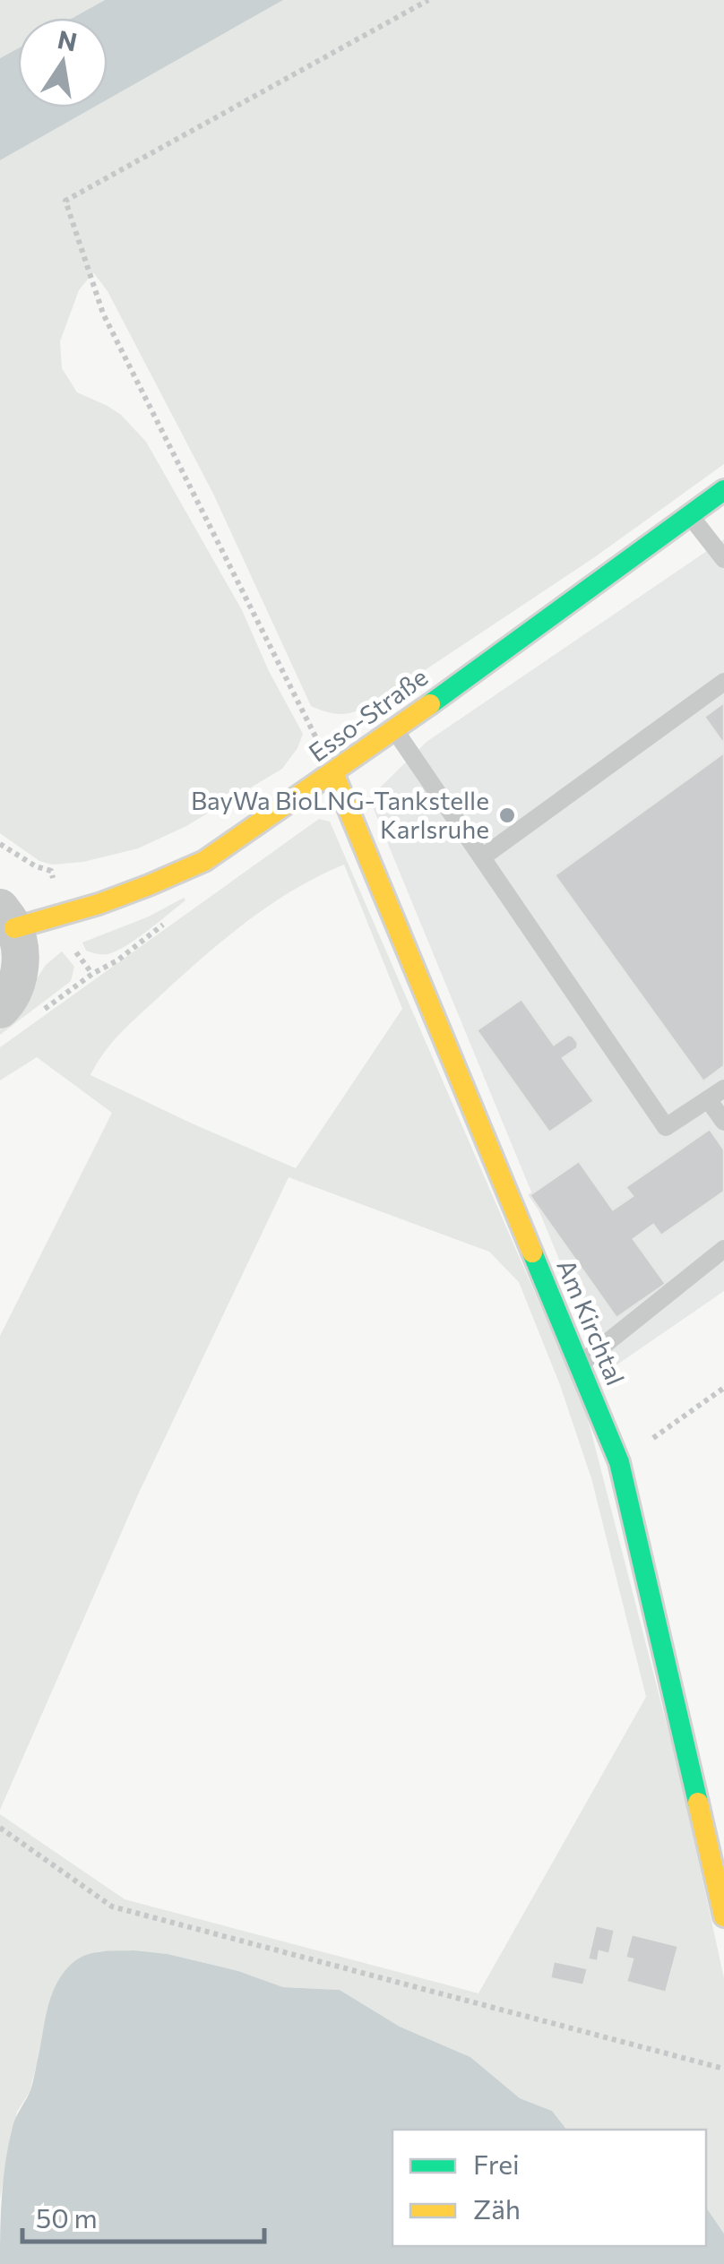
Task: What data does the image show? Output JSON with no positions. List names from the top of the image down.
{
  "streets": {
    "street": ["Esso-Straße", "Am Kirchtal"]
  },
  "crossings": [
    ["Esso-Straße", "Am Kirchtal"]
  ],
  "places": ["BayWa BioLNG-Tankstelle Karlsruhe"],
  "legend": ["Frei", "Zäh"],
  "scale_bar": "50 m",
  "north": "top"
}
